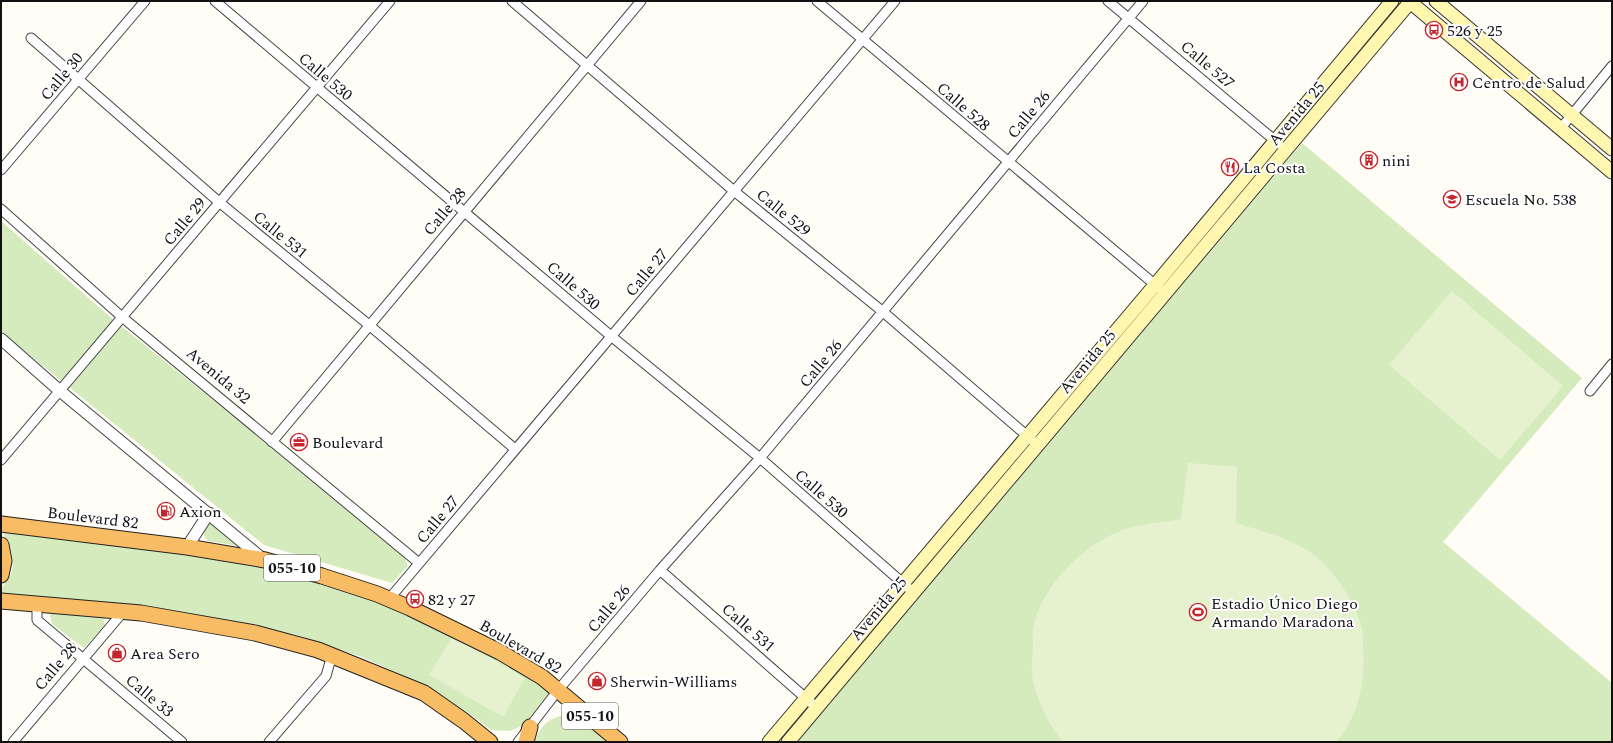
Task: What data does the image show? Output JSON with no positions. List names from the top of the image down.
{
  "streets": {
    "highway": ["Boulevard 82", "055-10"],
    "main road": ["Avenida 25"],
    "street": [
      "Calle 527",
      "Calle 30",
      "Calle 530",
      "Calle 528",
      "Calle 26",
      "Calle 28",
      "Calle 529",
      "Calle 29",
      "Calle 531",
      "Calle 27",
      "Avenida 32",
      "Calle 33"
    ]
  },
  "crossings": [
    ["Calle 527", "Avenida 25"],
    ["Calle 527", "Calle 26"],
    ["Calle 30", "Calle 531"],
    ["Calle 530", "Avenida 25"],
    ["Calle 530", "Calle 26"],
    ["Calle 530", "Calle 28"],
    ["Calle 530", "Calle 29"],
    ["Calle 530", "Calle 27"],
    ["Calle 528", "Avenida 25"],
    ["Calle 528", "Calle 26"],
    ["Calle 528", "Calle 27"],
    ["Avenida 25", "Calle 529"],
    ["Avenida 25", "Calle 531"],
    ["Calle 26", "Calle 529"],
    ["Calle 26", "Calle 531"],
    ["Calle 26", "Boulevard 82"],
    ["Calle 26", "055-10"],
    ["Calle 28", "Calle 529"],
    ["Calle 28", "Calle 531"],
    ["Calle 28", "Avenida 32"],
    ["Calle 28", "Calle 33"],
    ["Calle 529", "Calle 27"],
    ["Calle 29", "Calle 531"],
    ["Calle 29", "Avenida 32"],
    ["Calle 531", "Calle 27"],
    ["Calle 27", "Avenida 32"],
    ["Calle 27", "Boulevard 82"],
    ["Boulevard 82", "055-10"]
  ],
  "places": {
    "bus stop": ["526 y 25", "82 y 27"],
    "hospital": ["Centro de Salud"],
    "building": ["nini"],
    "restaurant": ["La Costa"],
    "school or university": ["Escuela No. 538"],
    "office": ["Boulevard"],
    "fuel station": ["Axion"],
    "sports": ["Estadio Único Diego Armando Maradona"],
    "shop": ["Area Sero", "Sherwin-Williams"]
  }
}
